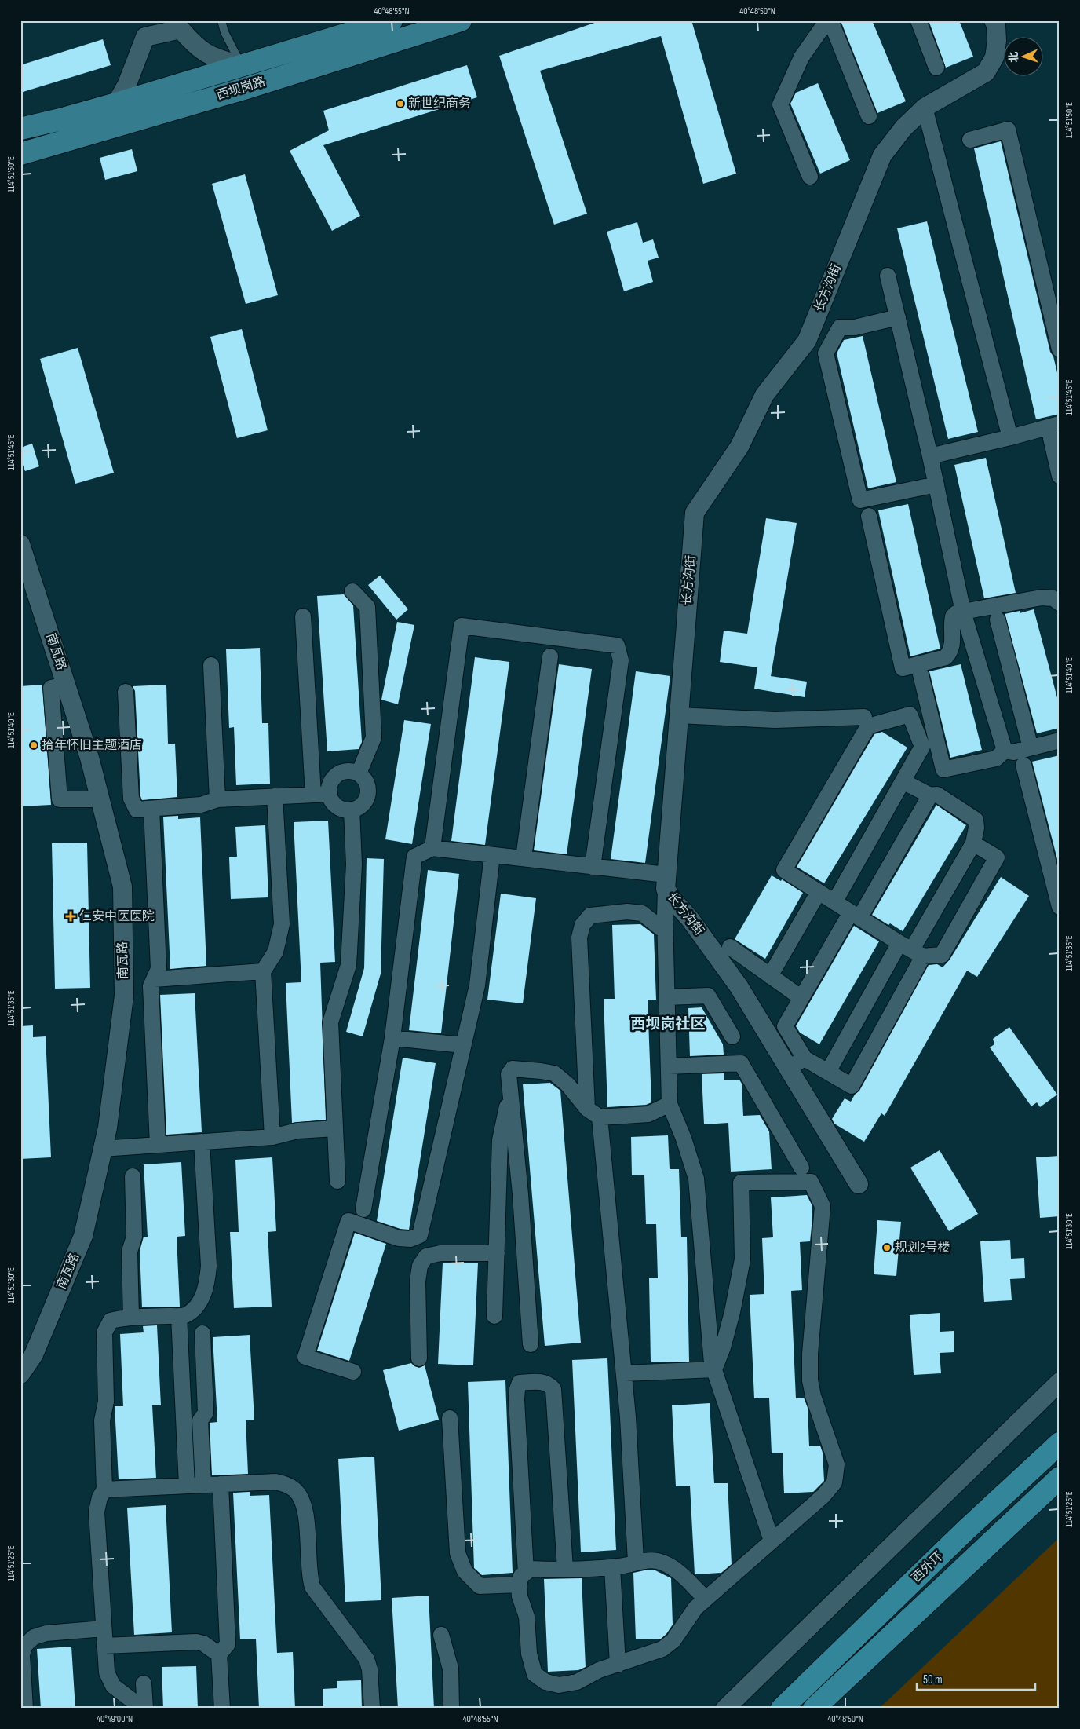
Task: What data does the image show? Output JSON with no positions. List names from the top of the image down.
{
  "streets": {
    "highway": ["西外环"],
    "main road": ["西坝岗路"],
    "street": ["长方沟街", "南瓦路"]
  },
  "districts": ["西坝岗社区"],
  "places": {
    "other": ["新世纪商务", "拾年怀旧主题酒店", "规划2号楼"],
    "health": ["仁安中医医院"]
  },
  "scale_bar": "50 m",
  "north": "left",
  "coordinates": [
    "40°48'55\"N",
    "40°48'50\"N",
    "114°51'50\"E",
    "114°51'45\"E",
    "114°51'40\"E",
    "114°51'35\"E",
    "114°51'30\"E",
    "114°51'25\"E",
    "40°49'00\"N"
  ]
}
